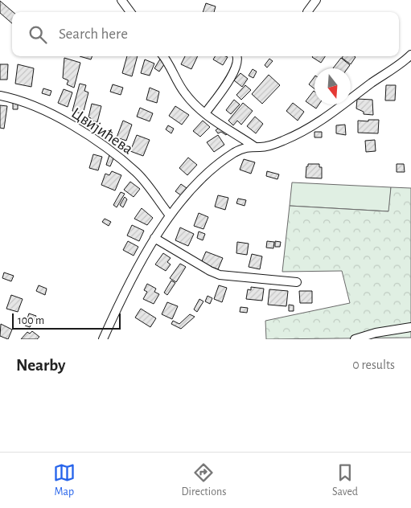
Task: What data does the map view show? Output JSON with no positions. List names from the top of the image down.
{
  "streets": {
    "street": ["Цвијићева"]
  },
  "scale_bar": "100 m",
  "north": "bottom",
  "page": {
    "search": "Search here",
    "scale": "100 m",
    "heading": ["Nearby", "0 results"],
    "nav": ["Map", "Directions", "Saved"]
  }
}
